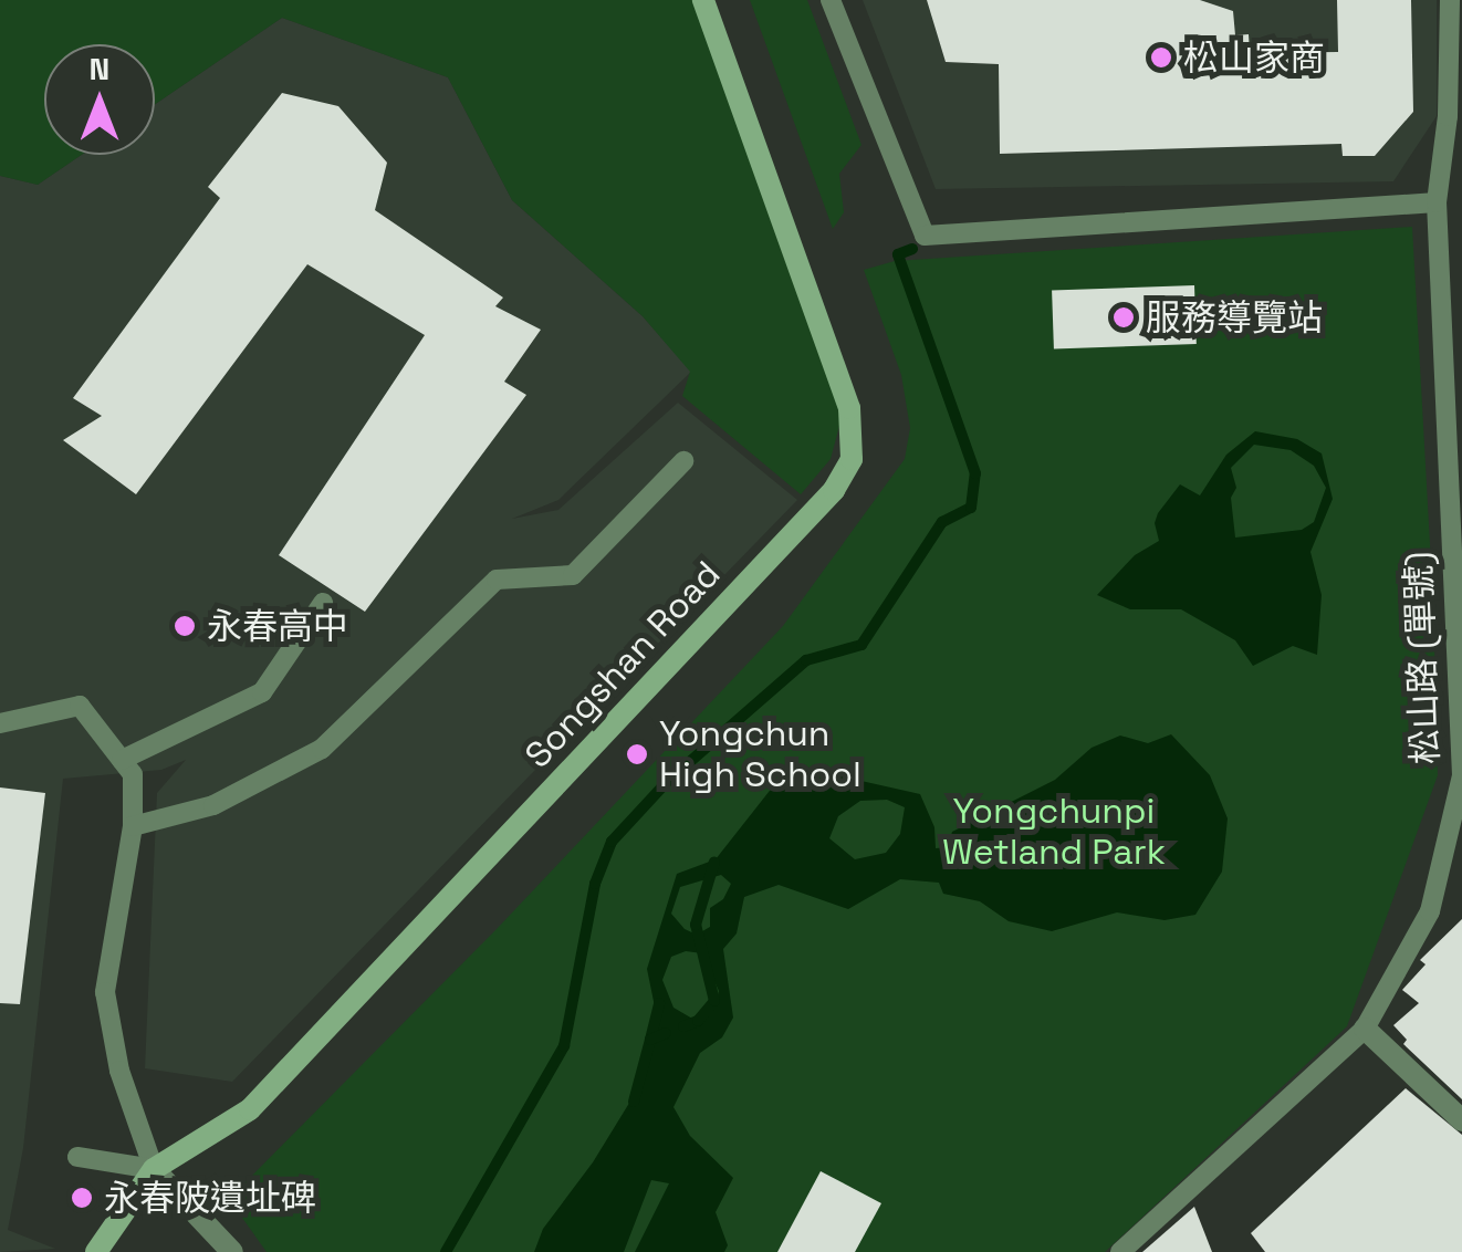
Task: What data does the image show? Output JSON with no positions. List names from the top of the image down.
{
  "streets": {
    "street": ["Songshan Road"],
    "lane": ["松山路 (單號)"]
  },
  "parks": ["Yongchunpi Wetland Park"],
  "places": [
    "松山家商",
    "服務導覽站",
    "永春高中",
    "Yongchun High School",
    "永春陂遺址碑"
  ],
  "north": "top"
}
